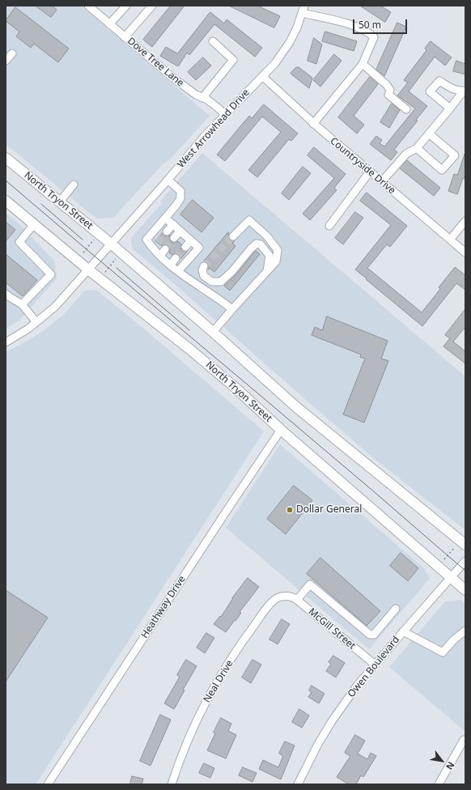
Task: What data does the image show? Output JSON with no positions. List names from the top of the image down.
{
  "streets": {
    "main road": ["North Tryon Street"],
    "street": [
      "Dove Tree Lane",
      "West Arrowhead Drive",
      "Countryside Drive",
      "Heathway Drive",
      "McGill Street",
      "Owen Boulevard",
      "Neal Drive"
    ]
  },
  "crossings": [
    ["Dove Tree Lane", "West Arrowhead Drive"],
    ["West Arrowhead Drive", "Countryside Drive"],
    ["West Arrowhead Drive", "North Tryon Street"],
    ["North Tryon Street", "Heathway Drive"],
    ["North Tryon Street", "Owen Boulevard"],
    ["McGill Street", "Owen Boulevard"],
    ["McGill Street", "Neal Drive"]
  ],
  "places": ["Dollar General"],
  "scale_bar": "50 m",
  "north": "bottom right"
}
